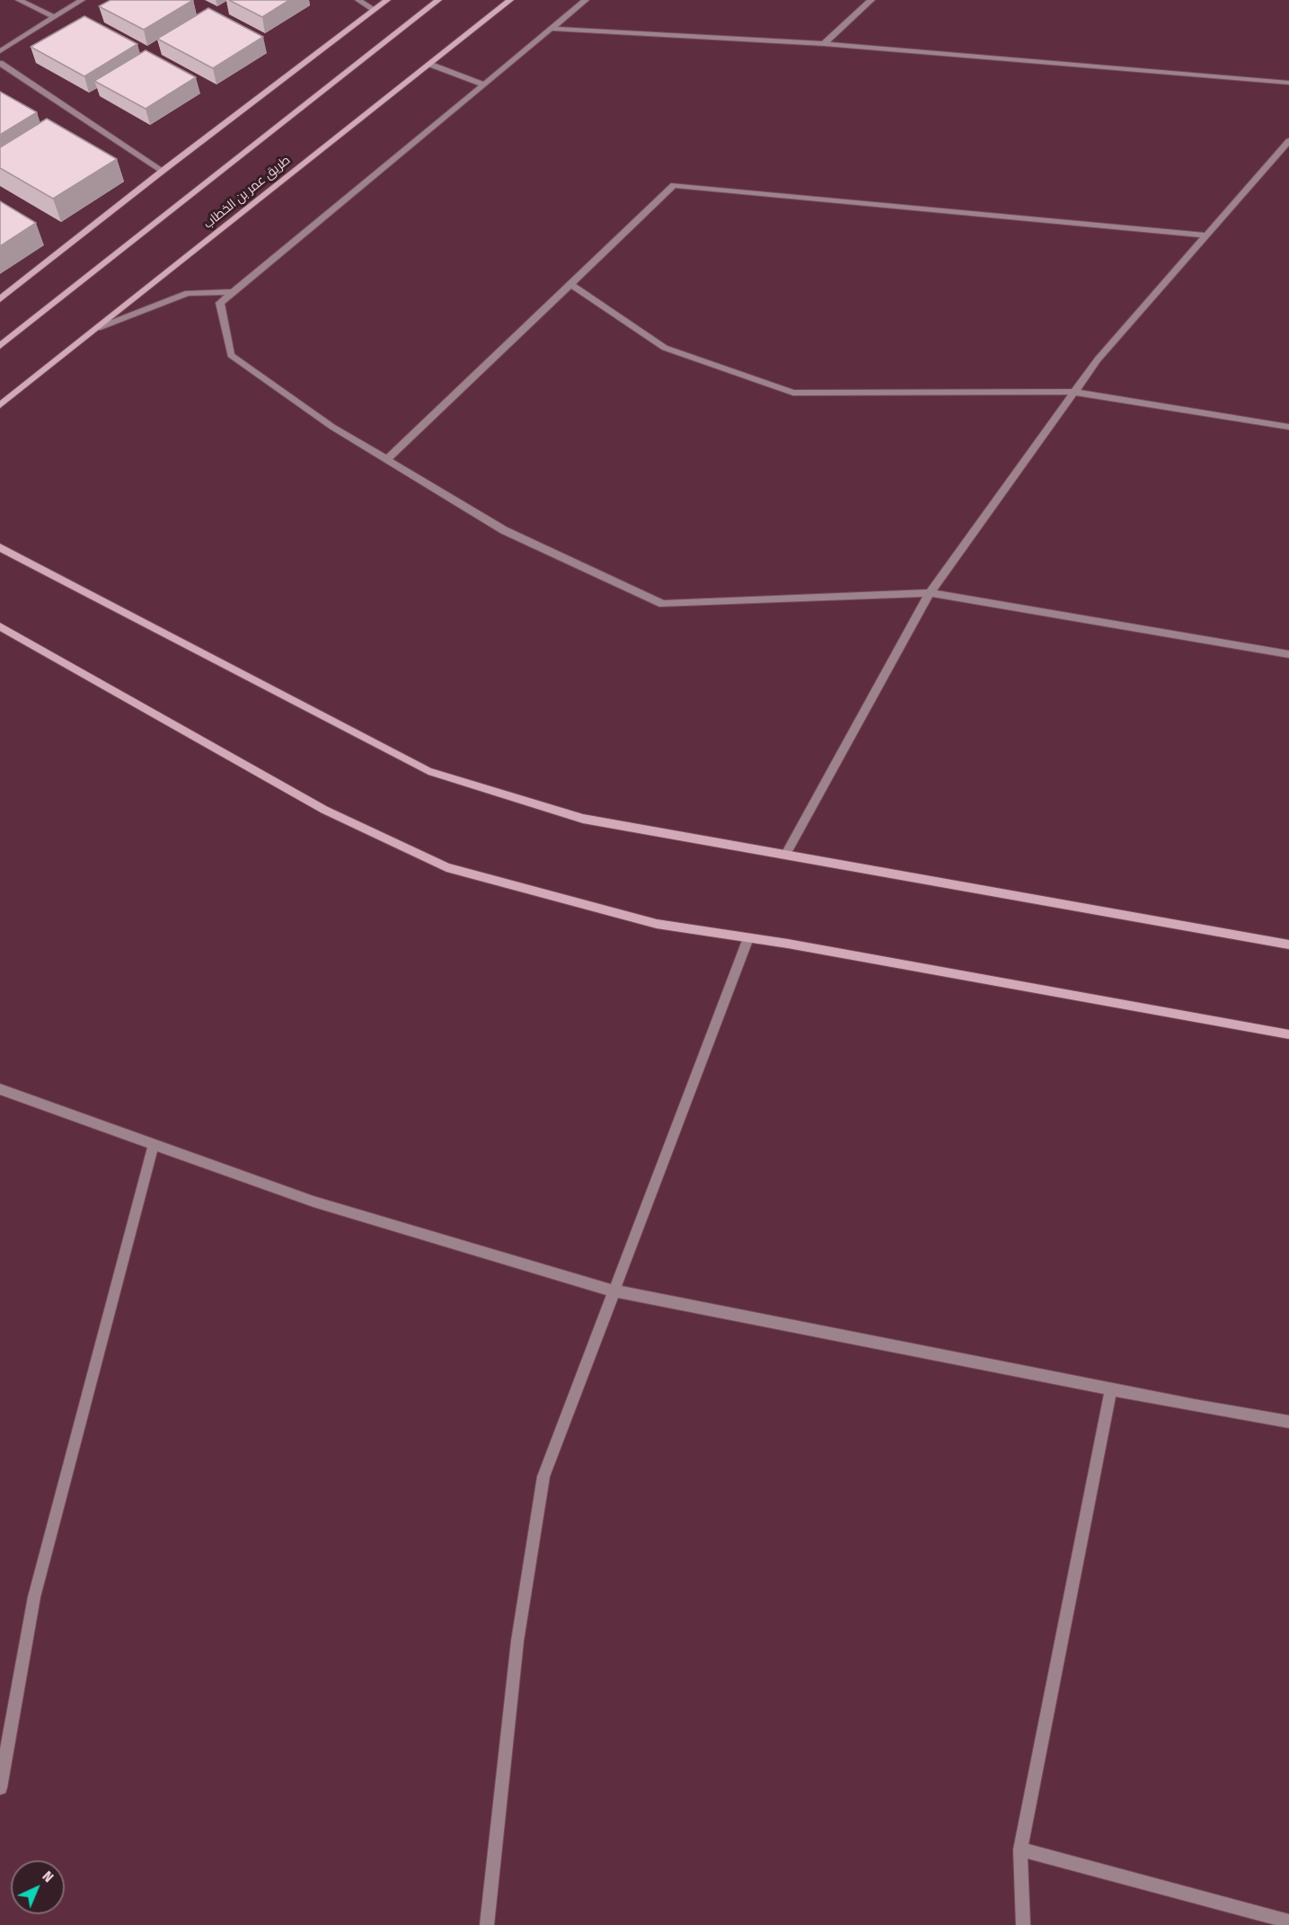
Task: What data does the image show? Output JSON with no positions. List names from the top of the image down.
{
  "streets": {
    "street": ["طريق عمر بن الخطاب"]
  },
  "north": "top right"
}
